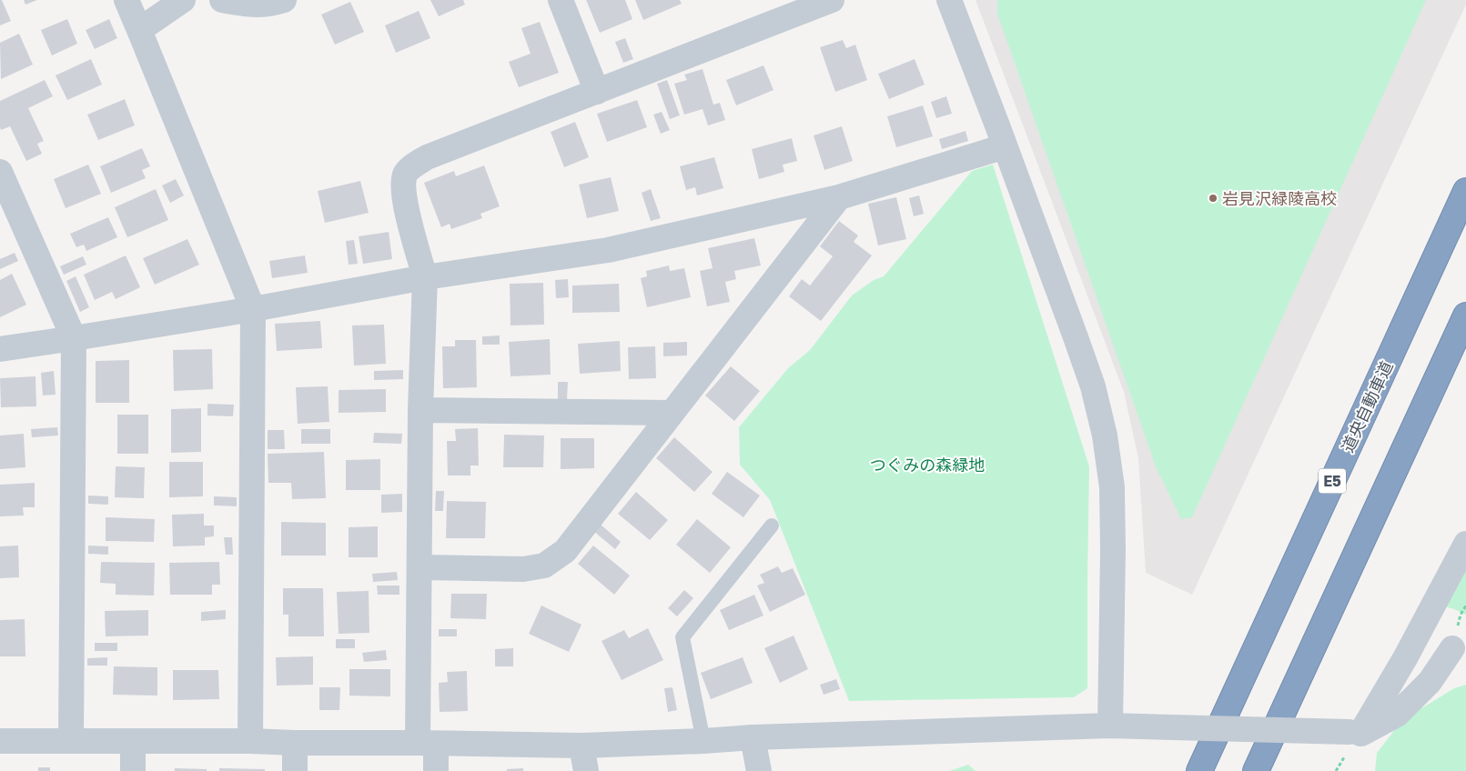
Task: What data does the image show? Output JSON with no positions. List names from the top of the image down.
{
  "streets": {
    "highway": ["道央自動車道", "E5"]
  },
  "parks": ["つぐみの森緑地"],
  "places": ["岩見沢緑陵高校"]
}
